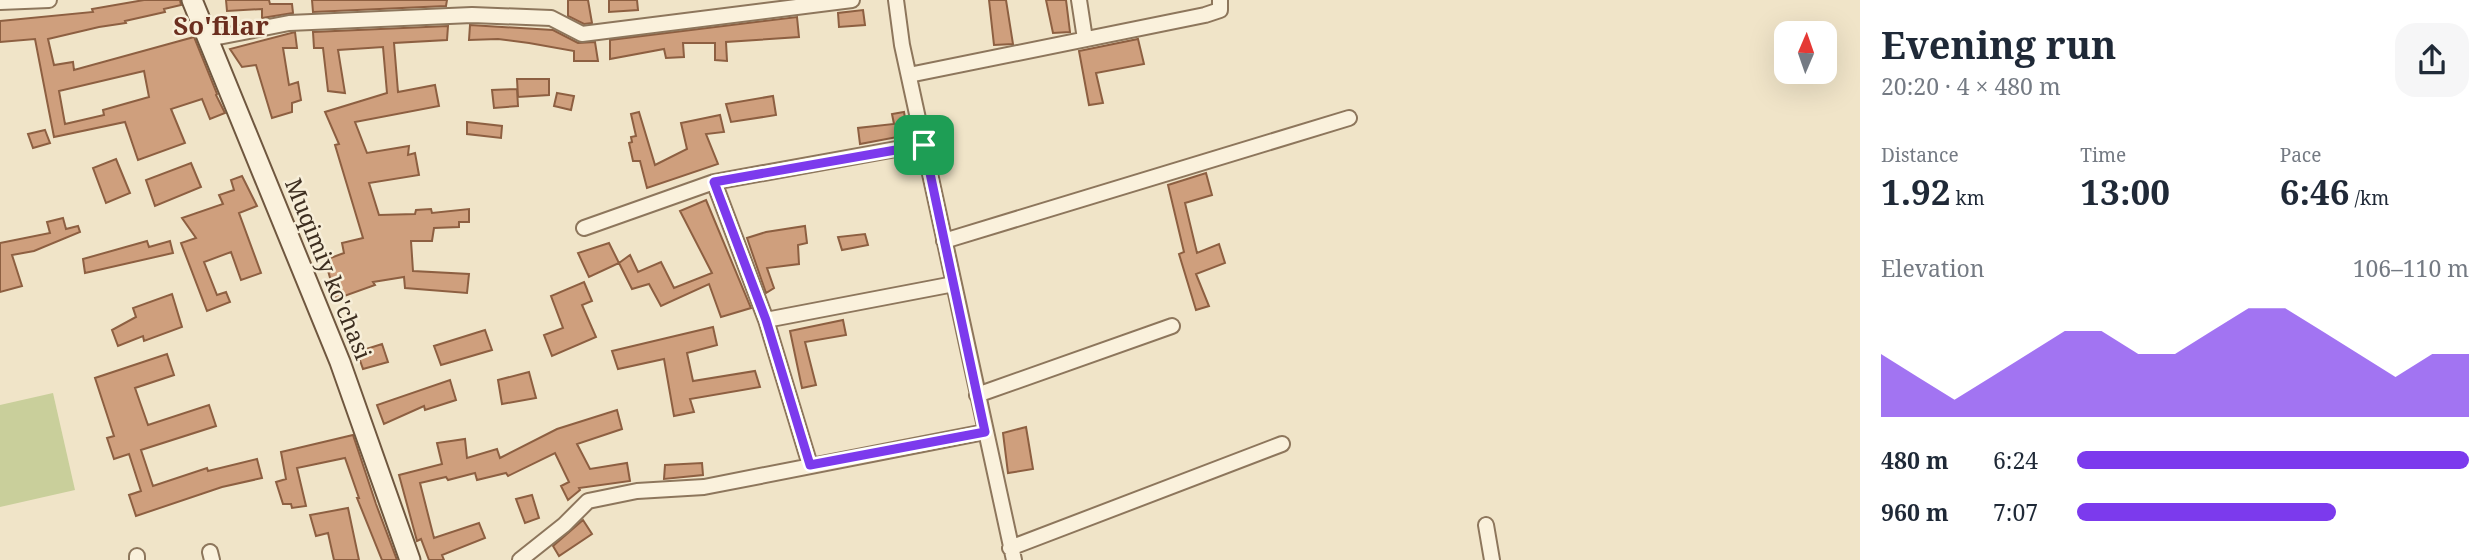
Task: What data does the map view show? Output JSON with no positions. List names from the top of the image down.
{
  "streets": {
    "street": ["Muqimiy ko'chasi"]
  },
  "districts": ["So'filar"],
  "north": "top",
  "page": {
    "heading": ["Evening run", "20:20 · 4 × 480 m"],
    "stats": [
      ["Distance", "1.92 km"],
      ["Time", "13:00"],
      ["Pace", "6:46 /km"]
    ],
    "chart": ["Elevation", "106–110 m"],
    "list": [
      {
        "name": "480 m",
        "note": "6:24"
      },
      {
        "name": "960 m",
        "note": "7:07"
      }
    ]
  }
}
